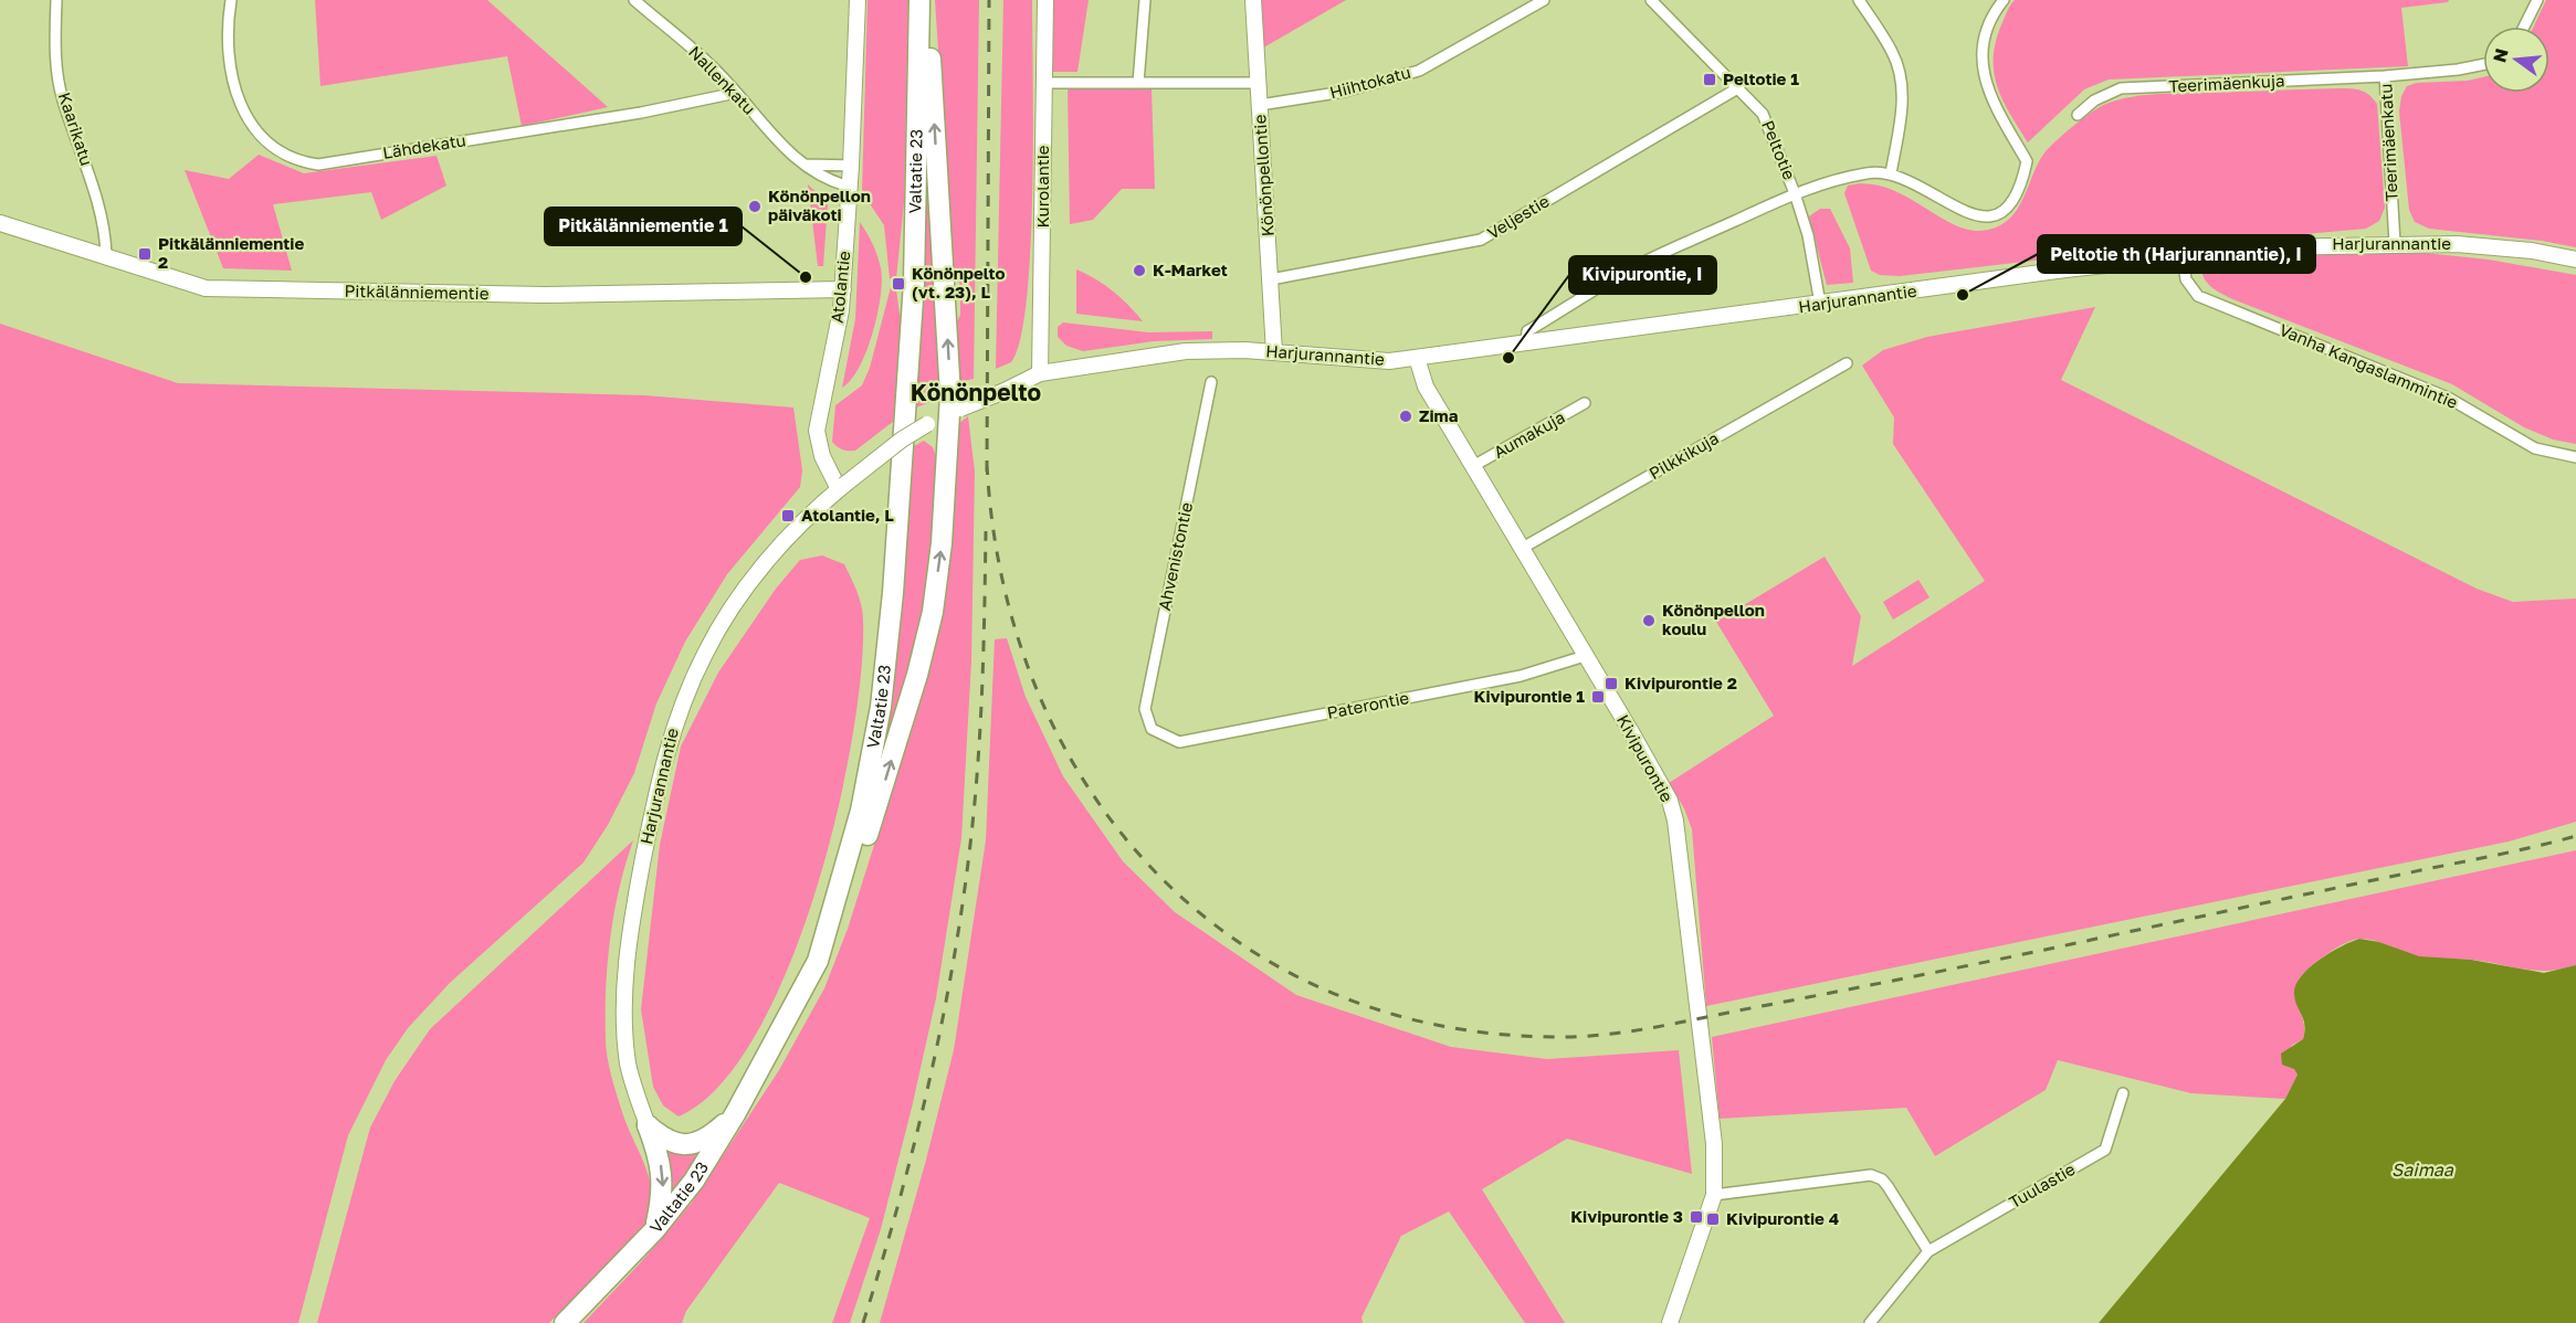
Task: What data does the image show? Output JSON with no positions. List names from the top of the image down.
{
  "streets": {
    "highway": ["Valtatie 23"],
    "street": [
      "Nallenkatu",
      "Hiihtokatu",
      "Teerimäenkuja",
      "Kaarikatu",
      "Teerimäenkatu",
      "Lähdekatu",
      "Peltotie",
      "Könönpellontie",
      "Kurolantie",
      "Veljestie",
      "Harjurannantie",
      "Atolantie",
      "Pitkälänniementie",
      "Vanha Kangaslammintie",
      "Aumakuja",
      "Pilkkikuja",
      "Ahvenistontie",
      "Paterontie",
      "Kivipurontie",
      "Tuulastie"
    ]
  },
  "crossings": [
    ["Nallenkatu", "Lähdekatu"],
    ["Nallenkatu", "Atolantie"],
    ["Hiihtokatu", "Könönpellontie"],
    ["Teerimäenkuja", "Teerimäenkatu"],
    ["Kaarikatu", "Pitkälänniementie"],
    ["Teerimäenkatu", "Harjurannantie"],
    ["Peltotie", "Veljestie"],
    ["Peltotie", "Harjurannantie"],
    ["Könönpellontie", "Veljestie"],
    ["Könönpellontie", "Harjurannantie"],
    ["Kurolantie", "Harjurannantie"],
    ["Harjurannantie", "Atolantie"],
    ["Harjurannantie", "Vanha Kangaslammintie"],
    ["Harjurannantie", "Kivipurontie"],
    ["Atolantie", "Pitkälänniementie"],
    ["Aumakuja", "Kivipurontie"],
    ["Pilkkikuja", "Kivipurontie"],
    ["Ahvenistontie", "Paterontie"],
    ["Paterontie", "Kivipurontie"]
  ],
  "districts": ["Könönpelto"],
  "water": ["Saimaa"],
  "places": {
    "transit": [
      "Peltotie 1",
      "Pitkälänniementie 2",
      "Könönpelto (vt. 23), L",
      "Atolantie, L",
      "Kivipurontie 2",
      "Kivipurontie 1",
      "Kivipurontie 3",
      "Kivipurontie 4"
    ],
    "other": [
      "Könönpellon päiväkoti",
      "K-Market",
      "Pitkälänniementie 1",
      "Peltotie th (Harjurannantie), I",
      "Kivipurontie, I",
      "Zima",
      "Könönpellon koulu"
    ]
  },
  "north": "left"
}
